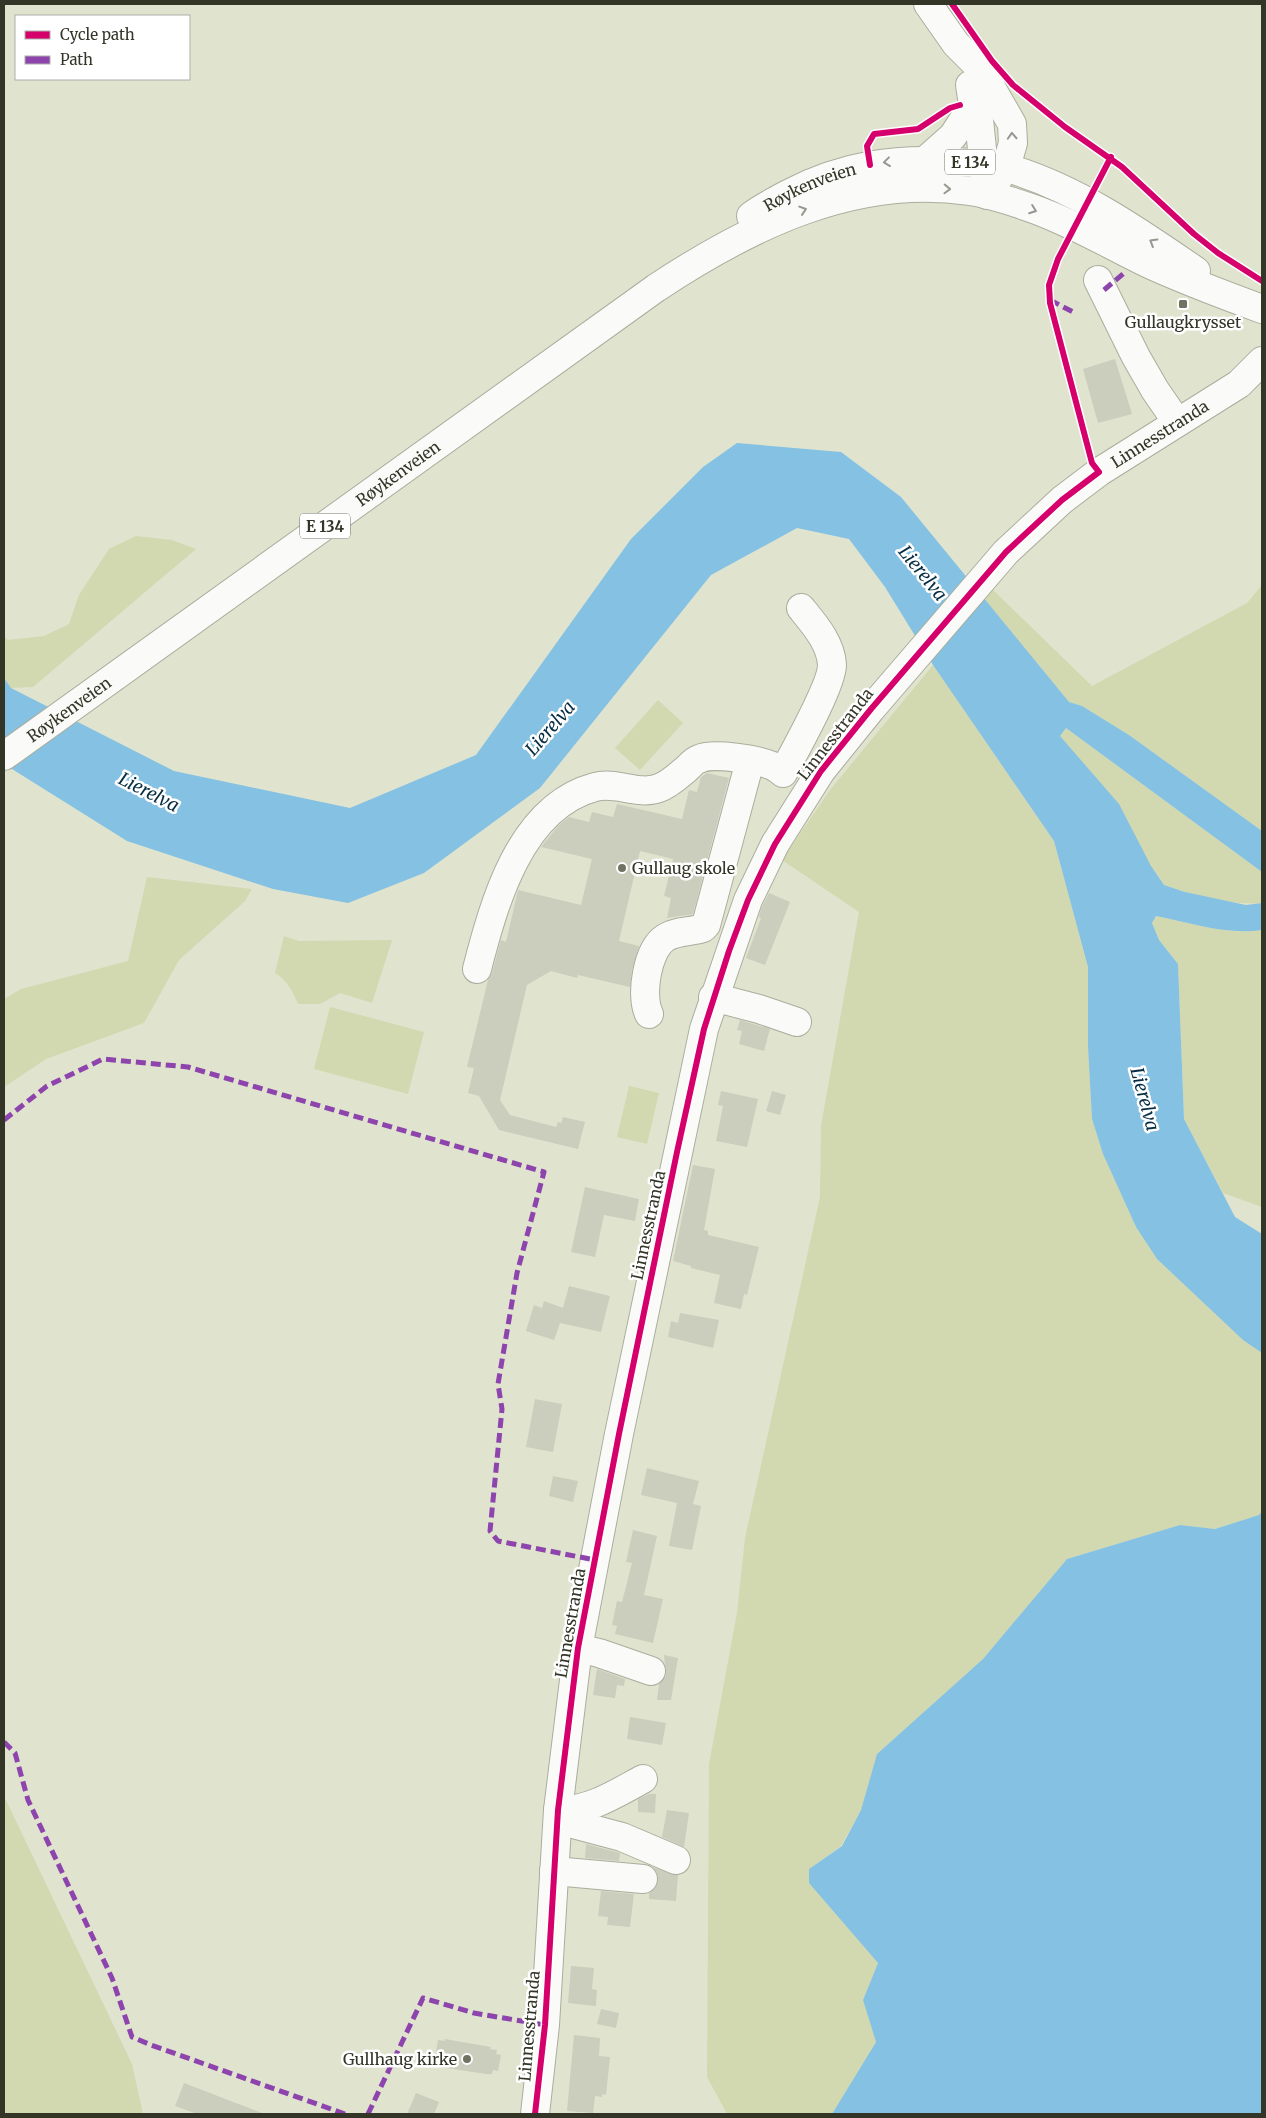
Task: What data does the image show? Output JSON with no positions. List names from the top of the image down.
{
  "streets": {
    "main road": ["E 134", "Røykenveien", "Linnesstranda"]
  },
  "crossings": [
    ["E 134", "Røykenveien"]
  ],
  "water": ["Lierelva"],
  "places": {
    "transit": ["Gullaugkrysset"],
    "other": ["Gullaug skole", "Gullhaug kirke"]
  },
  "legend": ["Cycle path", "Path"]
}
